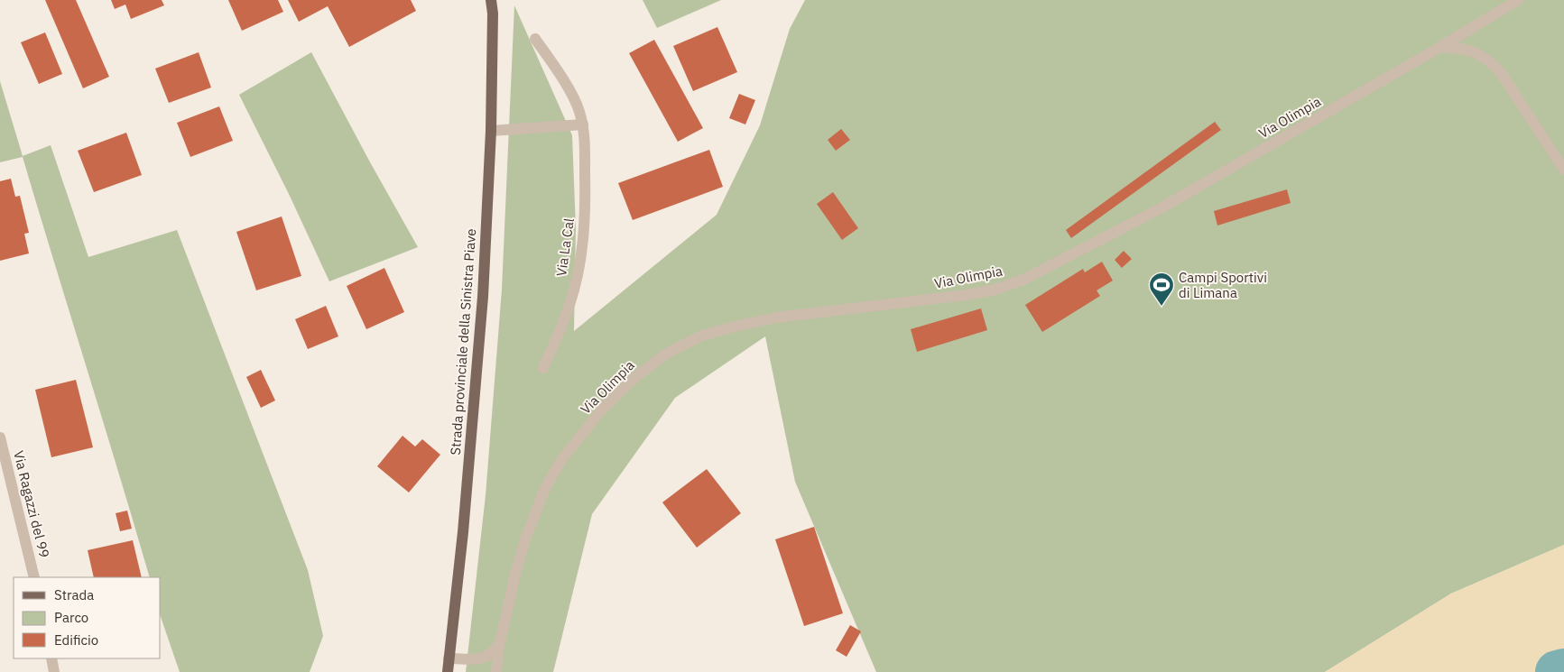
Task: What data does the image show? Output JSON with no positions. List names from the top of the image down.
{
  "streets": {
    "main road": ["Strada provinciale della Sinistra Piave"],
    "street": ["Via Olimpia", "Via La Cal", "Via Ragazzi del 99"]
  },
  "places": {
    "sports": ["Campi Sportivi di Limana"]
  },
  "legend": ["Strada", "Parco", "Edificio"]
}
